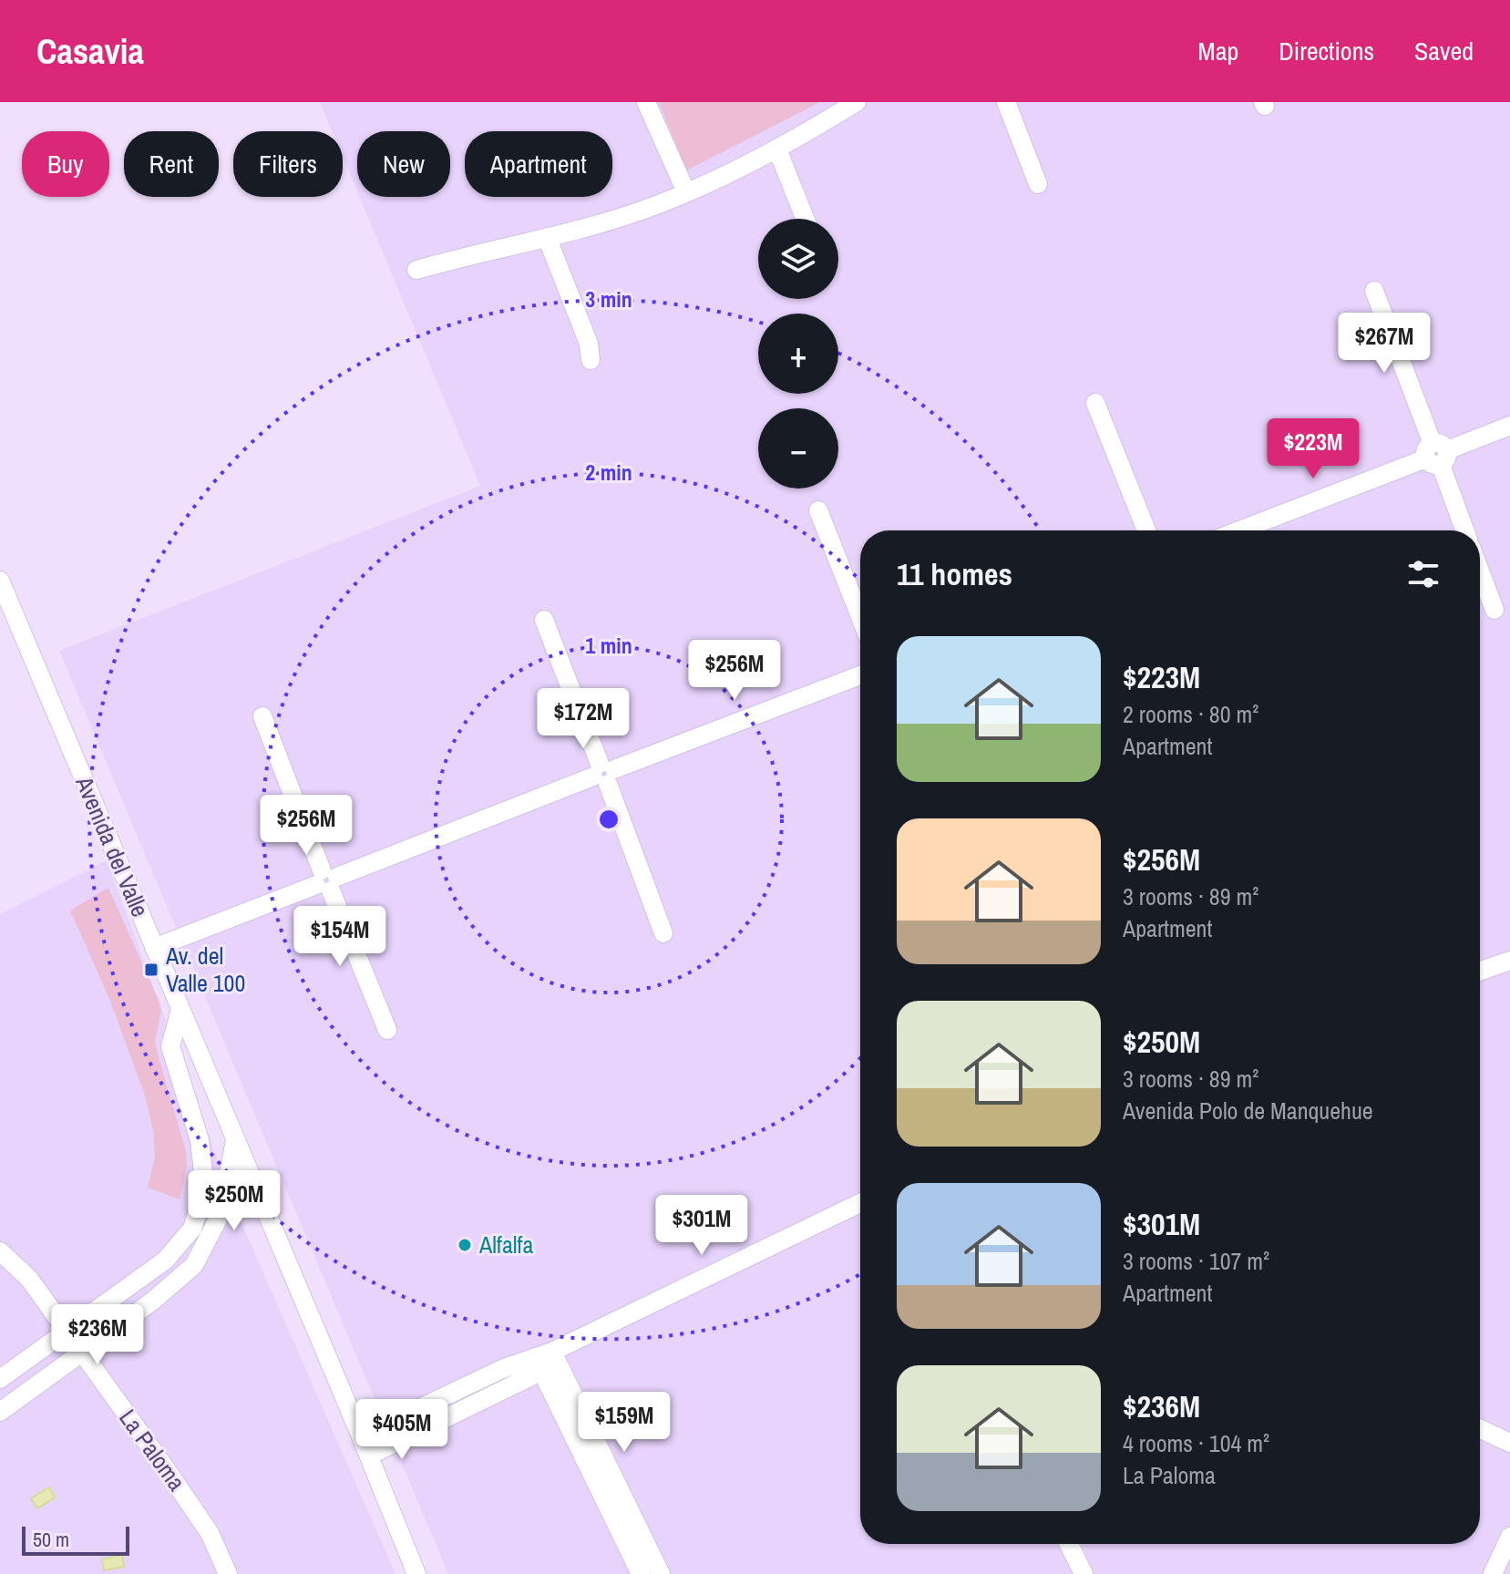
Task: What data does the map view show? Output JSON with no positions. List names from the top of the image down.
{
  "streets": {
    "street": ["Avenida del Valle", "La Paloma"]
  },
  "places": {
    "transit": ["Av. del Valle 100"],
    "other": ["Alfalfa"]
  },
  "scale_bar": "50 m",
  "page": {
    "header": "Casavia",
    "nav": ["Map", "Directions", "Saved"],
    "chip": [
      "Buy",
      "Rent",
      "Filters",
      "New",
      "Apartment"
    ],
    "map_buttons": ["+", "−"],
    "price": [
      "$267M",
      "$223M",
      "$256M",
      "$172M",
      "$256M",
      "$154M",
      "$250M",
      "$301M",
      "$236M",
      "$159M",
      "$405M"
    ],
    "heading": "11 homes",
    "list": [
      {
        "name": "$223M",
        "note": "2 rooms · 80 m² · Apartment"
      },
      {
        "name": "$256M",
        "note": "3 rooms · 89 m² · Apartment"
      },
      {
        "name": "$250M",
        "note": "3 rooms · 89 m² · Avenida Polo de Manquehue"
      },
      {
        "name": "$301M",
        "note": "3 rooms · 107 m² · Apartment"
      },
      {
        "name": "$236M",
        "note": "4 rooms · 104 m² · La Paloma"
      }
    ],
    "scale": "50 m"
  },
  "rings": ["3 min", "2 min", "1 min"]
}
